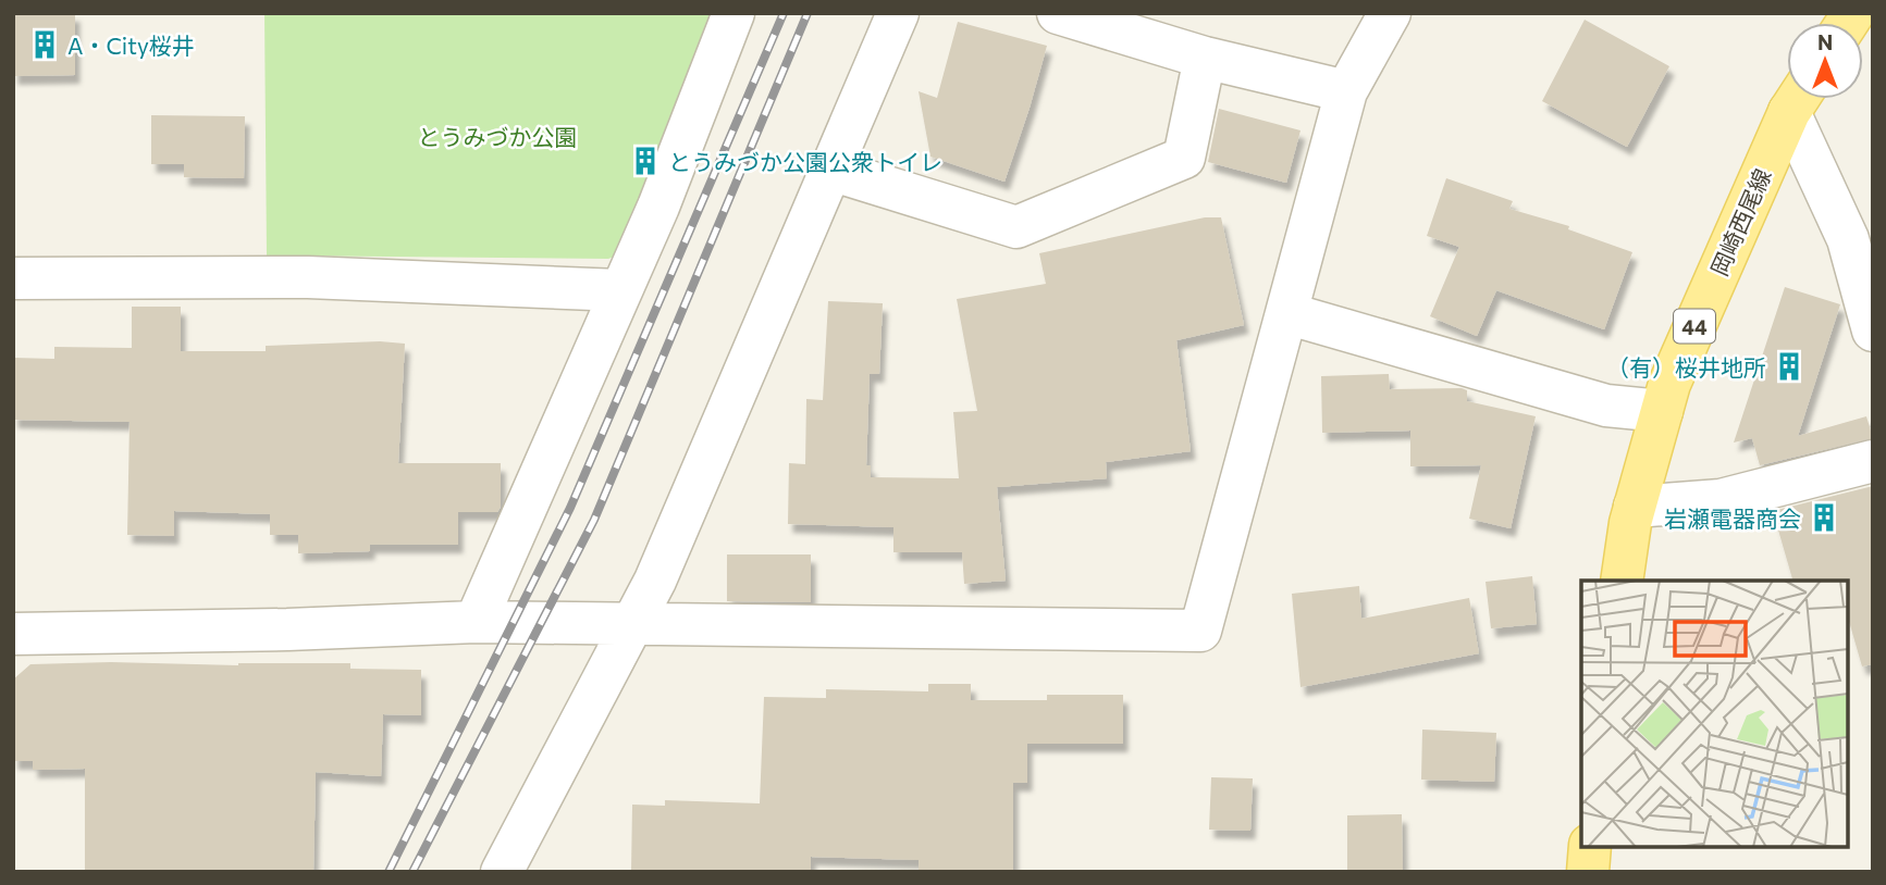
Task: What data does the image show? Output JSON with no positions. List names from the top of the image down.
{
  "streets": {
    "main road": ["岡崎西尾線", "44"]
  },
  "parks": ["とうみづか公園"],
  "places": {
    "building": [
      "A・City桜井",
      "とうみづか公園公衆トイレ",
      "（有）桜井地所",
      "岩瀬電器商会"
    ]
  },
  "north": "top"
}
